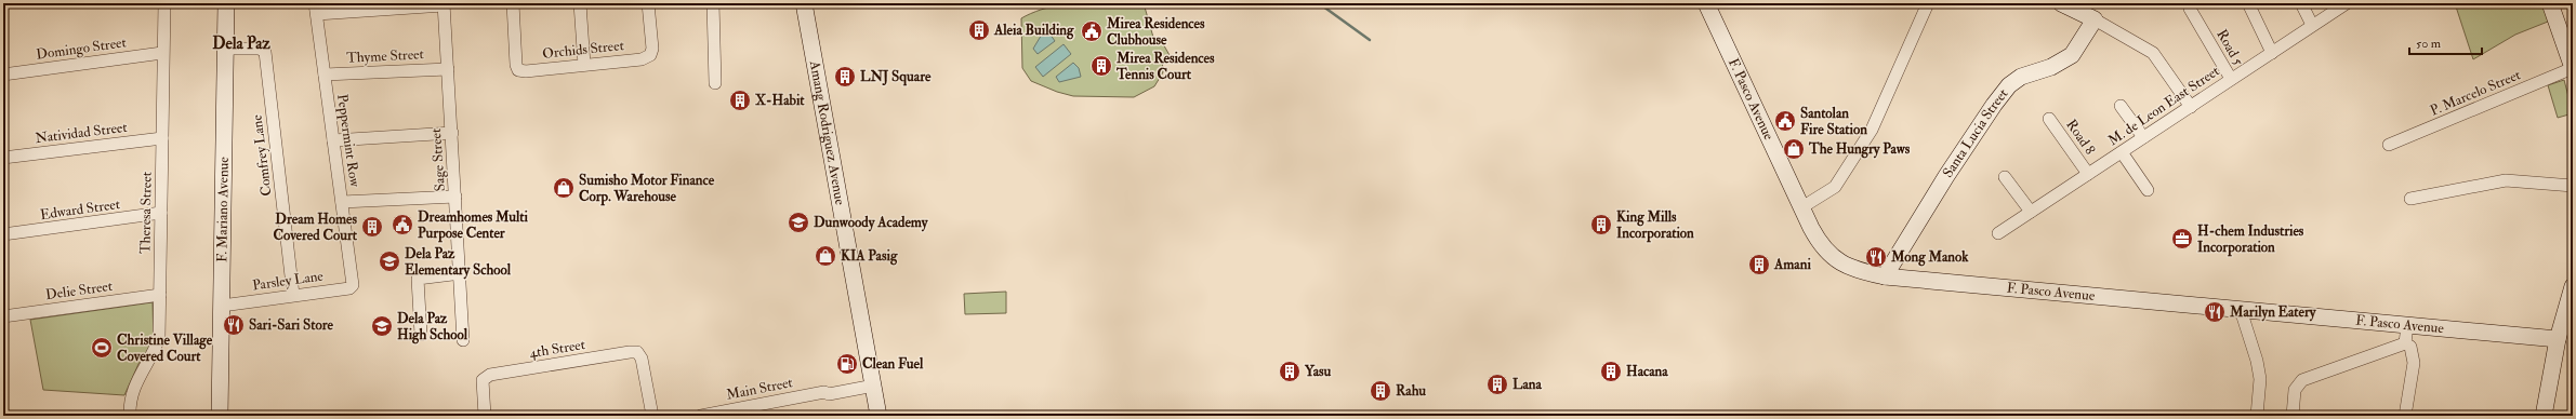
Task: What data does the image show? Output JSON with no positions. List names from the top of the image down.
{
  "streets": {
    "street": [
      "Road 5",
      "Domingo Street",
      "Orchids Street",
      "Thyme Street",
      "P. Marcelo Street",
      "F. Pasco Avenue",
      "M. de Leon East Street",
      "Natividad Street",
      "Amang Rodriguez Avenue",
      "Santa Lucia Street",
      "Road 8",
      "Peppermint Row",
      "Comfrey Lane",
      "Sage Street",
      "Edward Street",
      "F. Mariano Avenue",
      "Theresa Street",
      "Parsley Lane",
      "Delie Street",
      "4th Street",
      "Main Street"
    ]
  },
  "crossings": [
    ["Road 5", "M. de Leon East Street"],
    ["Domingo Street", "Theresa Street"],
    ["Thyme Street", "Peppermint Row"],
    ["Thyme Street", "Sage Street"],
    ["F. Pasco Avenue", "Santa Lucia Street"],
    ["M. de Leon East Street", "Road 8"],
    ["Natividad Street", "Theresa Street"],
    ["Amang Rodriguez Avenue", "Main Street"],
    ["Peppermint Row", "Parsley Lane"],
    ["Comfrey Lane", "F. Mariano Avenue"],
    ["Comfrey Lane", "Parsley Lane"],
    ["Edward Street", "Theresa Street"],
    ["F. Mariano Avenue", "Parsley Lane"],
    ["Theresa Street", "Delie Street"]
  ],
  "districts": ["Dela Paz"],
  "places": {
    "building": [
      "Aleia Building",
      "Mirea Residences Tennis Court",
      "LNJ Square",
      "X-Habit",
      "King Mills Incorporation",
      "Dream Homes Covered Court",
      "Amani",
      "Yasu",
      "Hacana",
      "Lana",
      "Rahu"
    ],
    "public building": ["Mirea Residences Clubhouse", "Santolan Fire Station", "Dreamhomes Multi Purpose Center"],
    "shop": ["The Hungry Paws", "Sumisho Motor Finance Corp. Warehouse", "KIA Pasig"],
    "school or university": ["Dunwoody Academy", "Dela Paz Elementary School", "Dela Paz High School"],
    "office": ["H-chem Industries Incorporation"],
    "restaurant": ["Mong Manok", "Marilyn Eatery", "Sari-Sari Store"],
    "sports": ["Christine Village Covered Court"],
    "fuel station": ["Clean Fuel"]
  },
  "scale_bar": "50 m"
}
